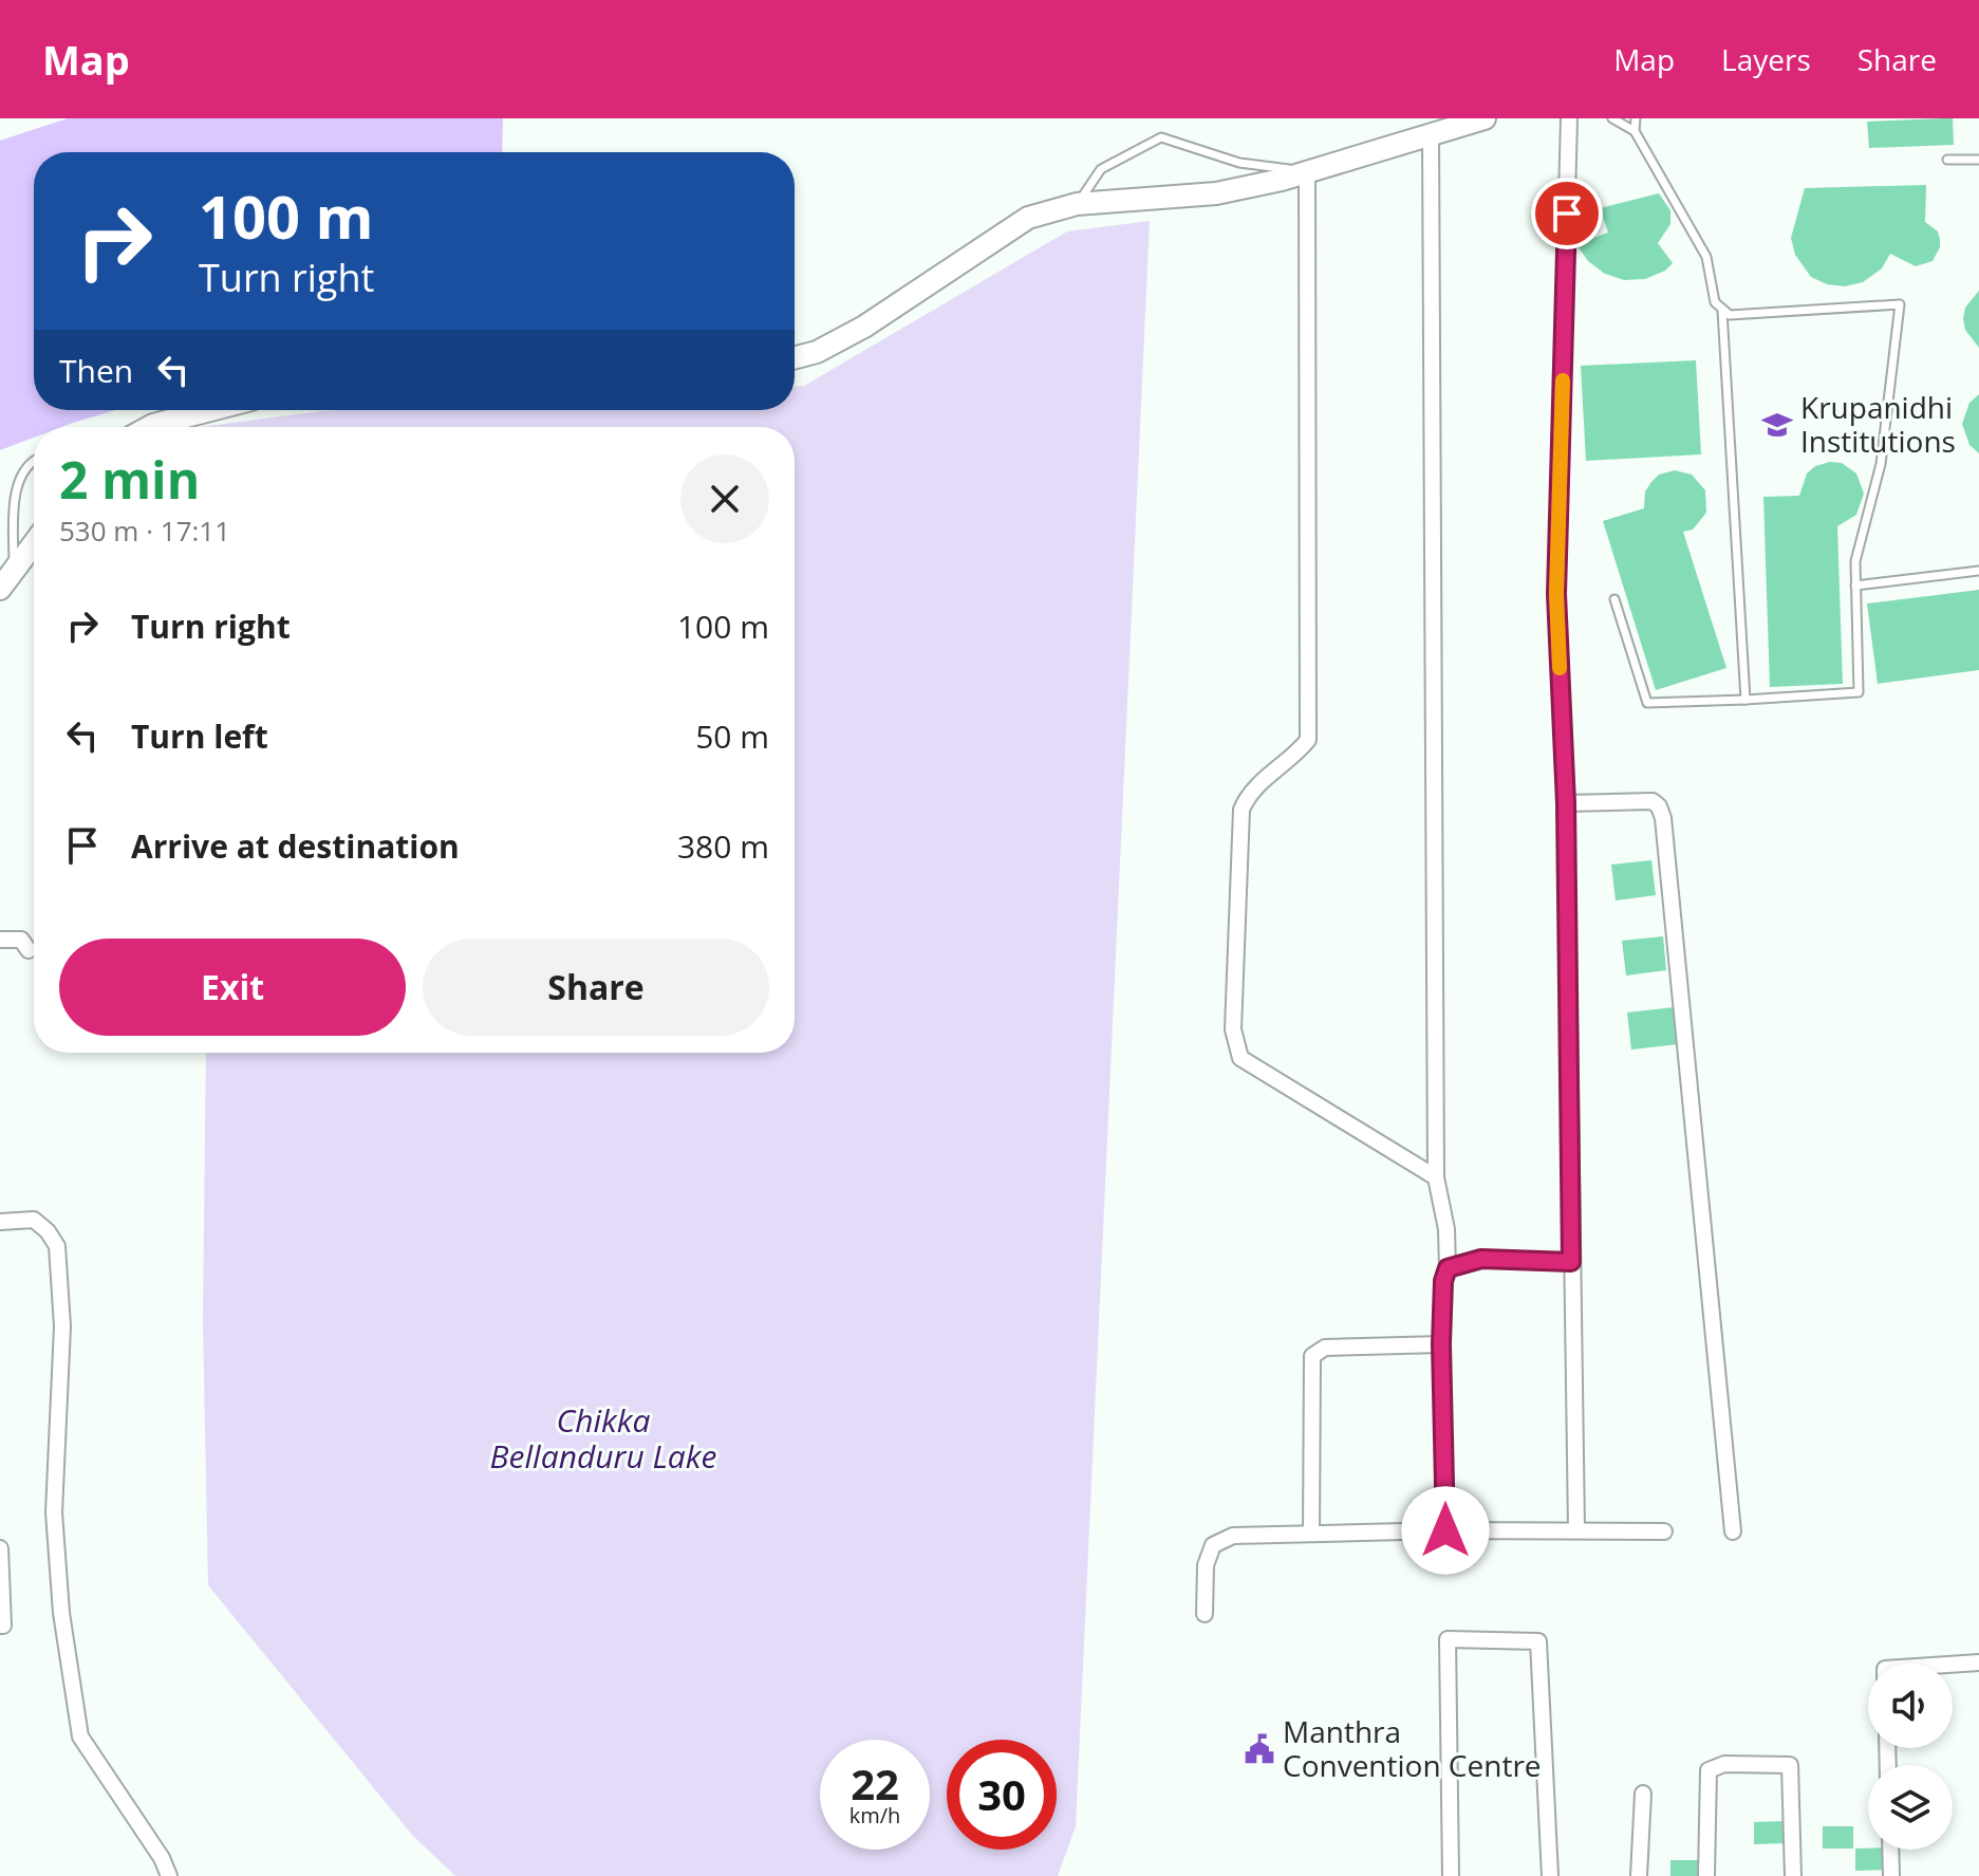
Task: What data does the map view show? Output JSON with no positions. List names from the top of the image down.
{
  "water": ["Chikka Bellanduru Lake"],
  "places": {
    "school or university": ["Krupanidhi Institutions"],
    "public building": ["Manthra Convention Centre"]
  },
  "page": {
    "header": "Map",
    "nav": ["Map", "Layers", "Share"],
    "turn": ["100 m", "Turn right"],
    "then": "Then",
    "heading": ["2 min", "530 m · 17:11"],
    "list": [
      {
        "name": "Turn right",
        "value": "100 m"
      },
      {
        "name": "Turn left",
        "value": "50 m"
      },
      {
        "name": "Arrive at destination",
        "value": "380 m"
      }
    ],
    "buttons": ["Exit", "Share"],
    "speed": "22 km/h",
    "limit": "30"
  }
}
